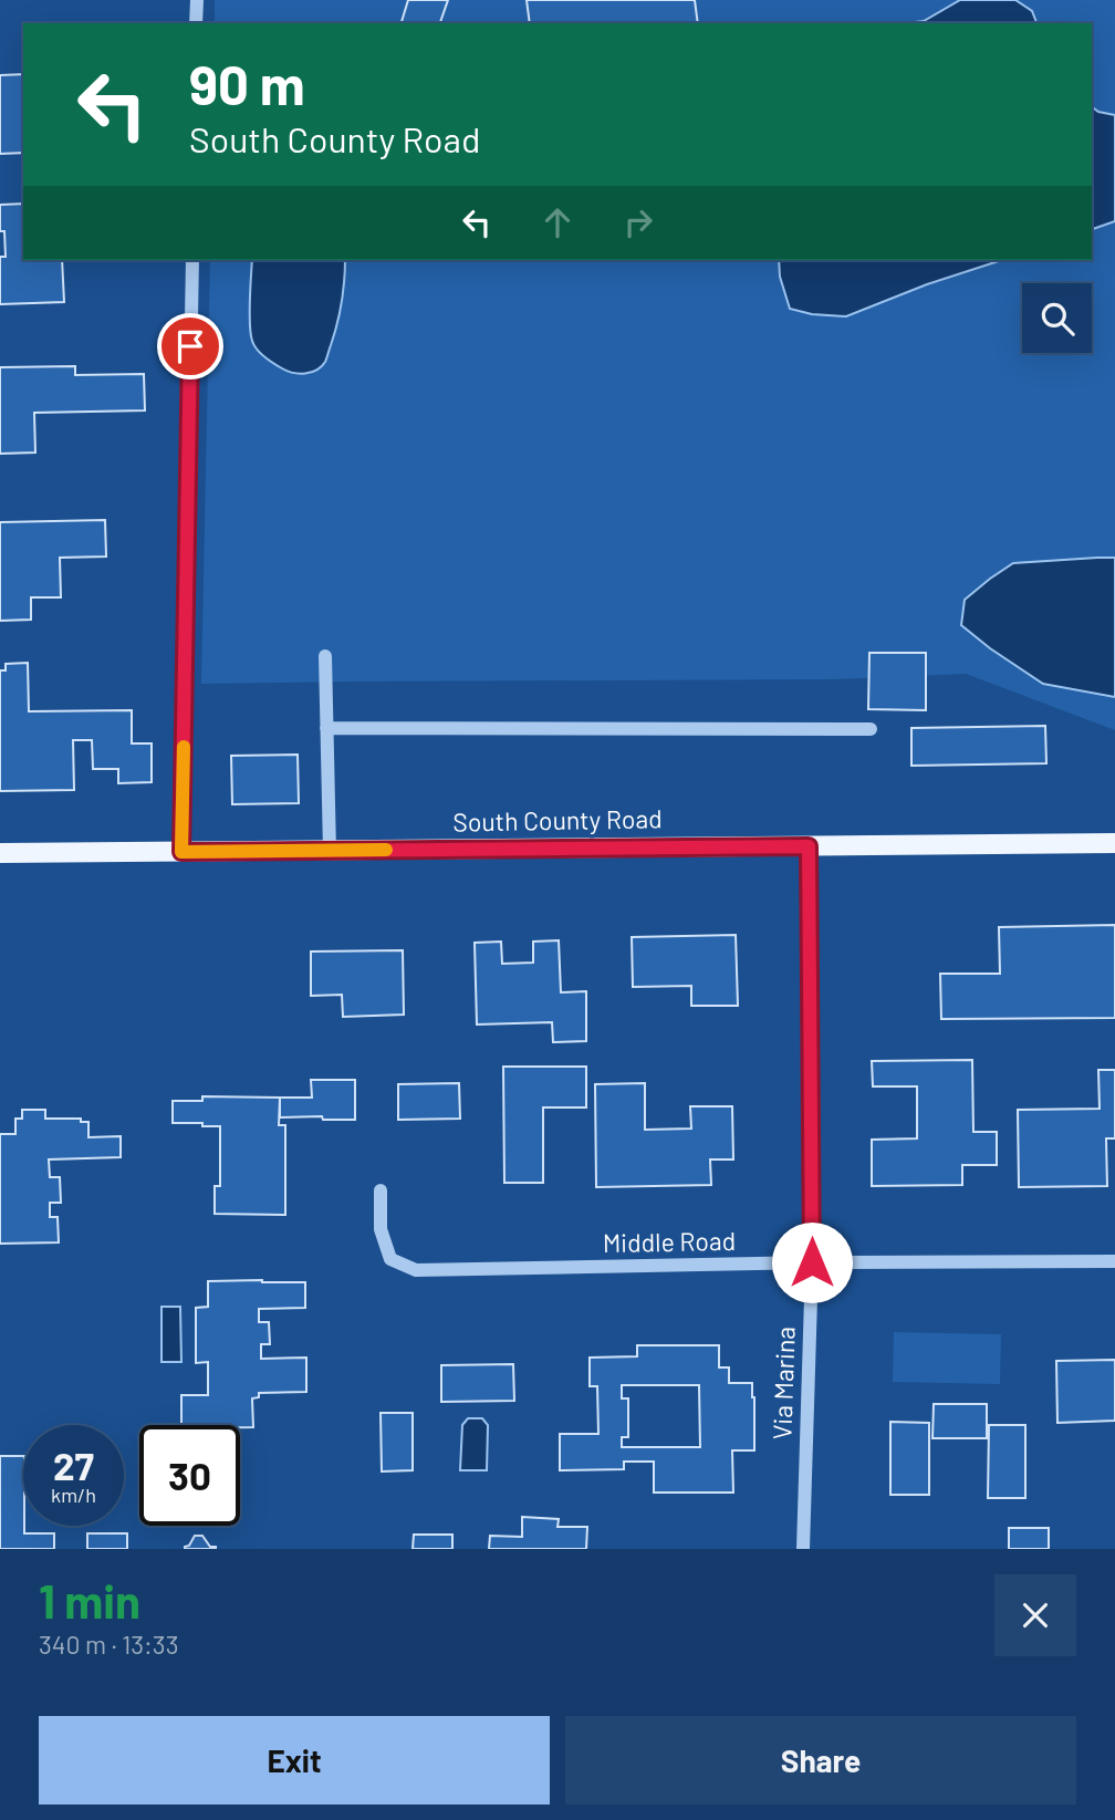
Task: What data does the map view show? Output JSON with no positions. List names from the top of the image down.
{
  "streets": {
    "main road": ["South County Road"],
    "street": ["Middle Road", "Via Marina"]
  },
  "crossings": [
    ["South County Road", "Via Marina"],
    ["Middle Road", "Via Marina"]
  ],
  "page": {
    "turn": ["90 m", "South County Road"],
    "speed": "27 km/h",
    "limit": "30",
    "heading": ["1 min", "340 m · 13:33"],
    "buttons": ["Exit", "Share"]
  }
}
